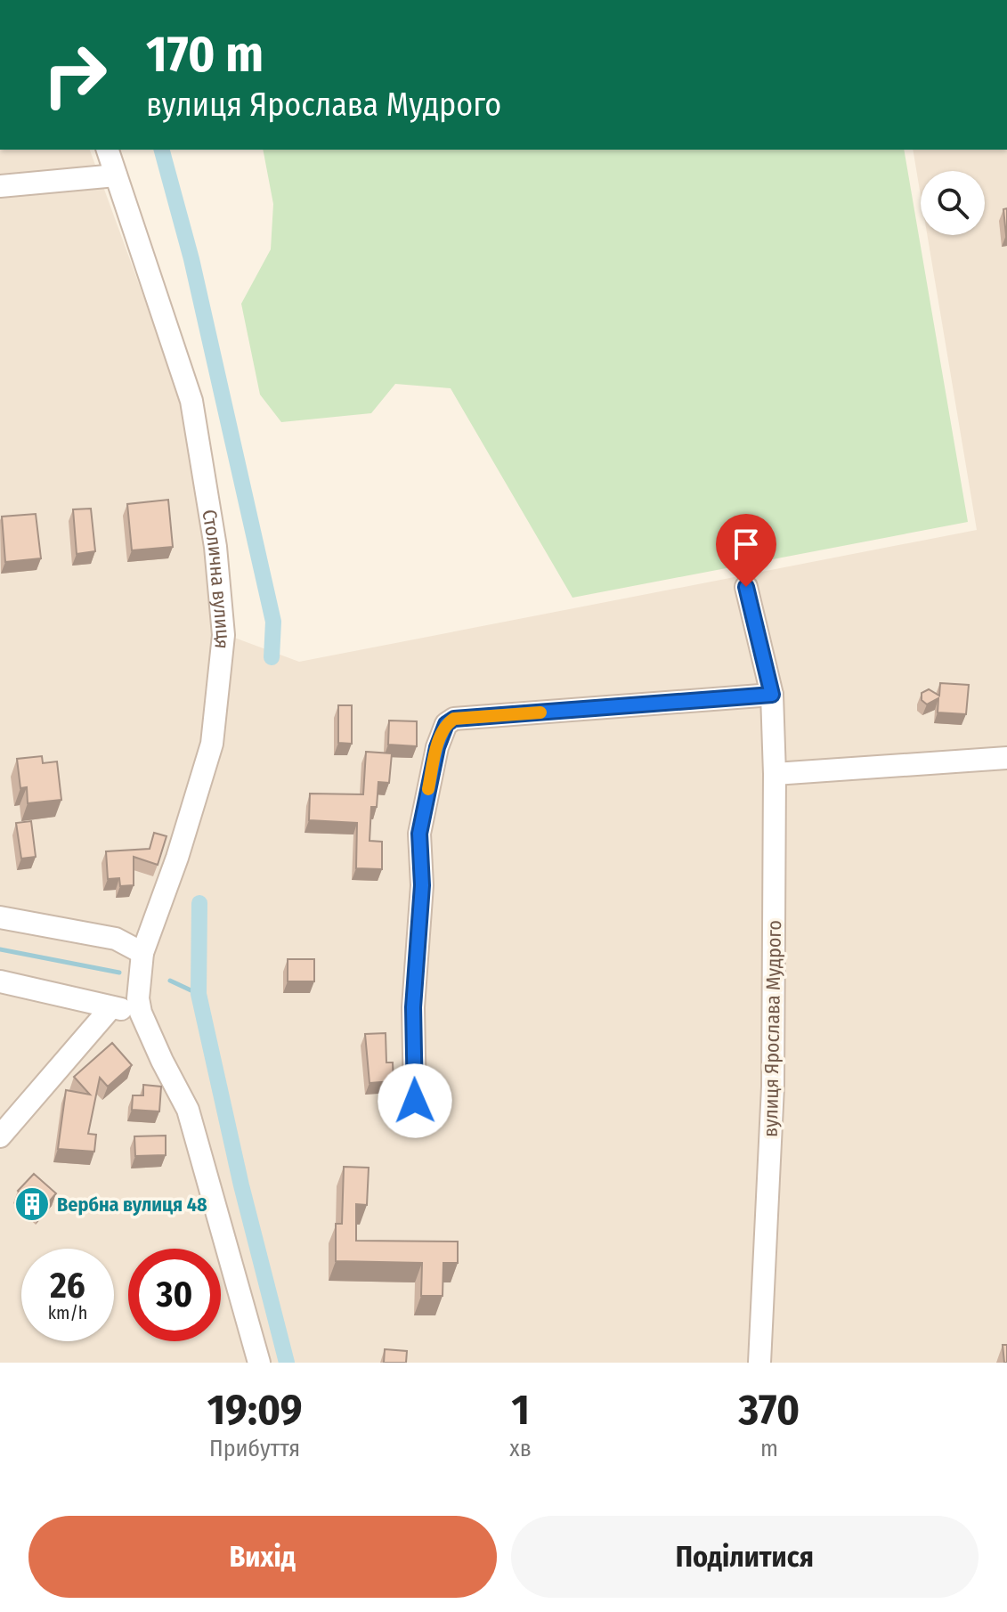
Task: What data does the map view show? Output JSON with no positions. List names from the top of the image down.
{
  "streets": {
    "street": ["Столична вулиця", "вулиця Ярослава Мудрого"]
  },
  "places": {
    "building": ["Вербна вулиця 48"]
  },
  "page": {
    "turn": ["170 m", "вулиця Ярослава Мудрого"],
    "speed": "26 km/h",
    "limit": "30",
    "eta": [
      "19:09",
      "Прибуття",
      "1",
      "хв",
      "370",
      "m"
    ],
    "buttons": ["Вихід", "Поділитися"]
  }
}
